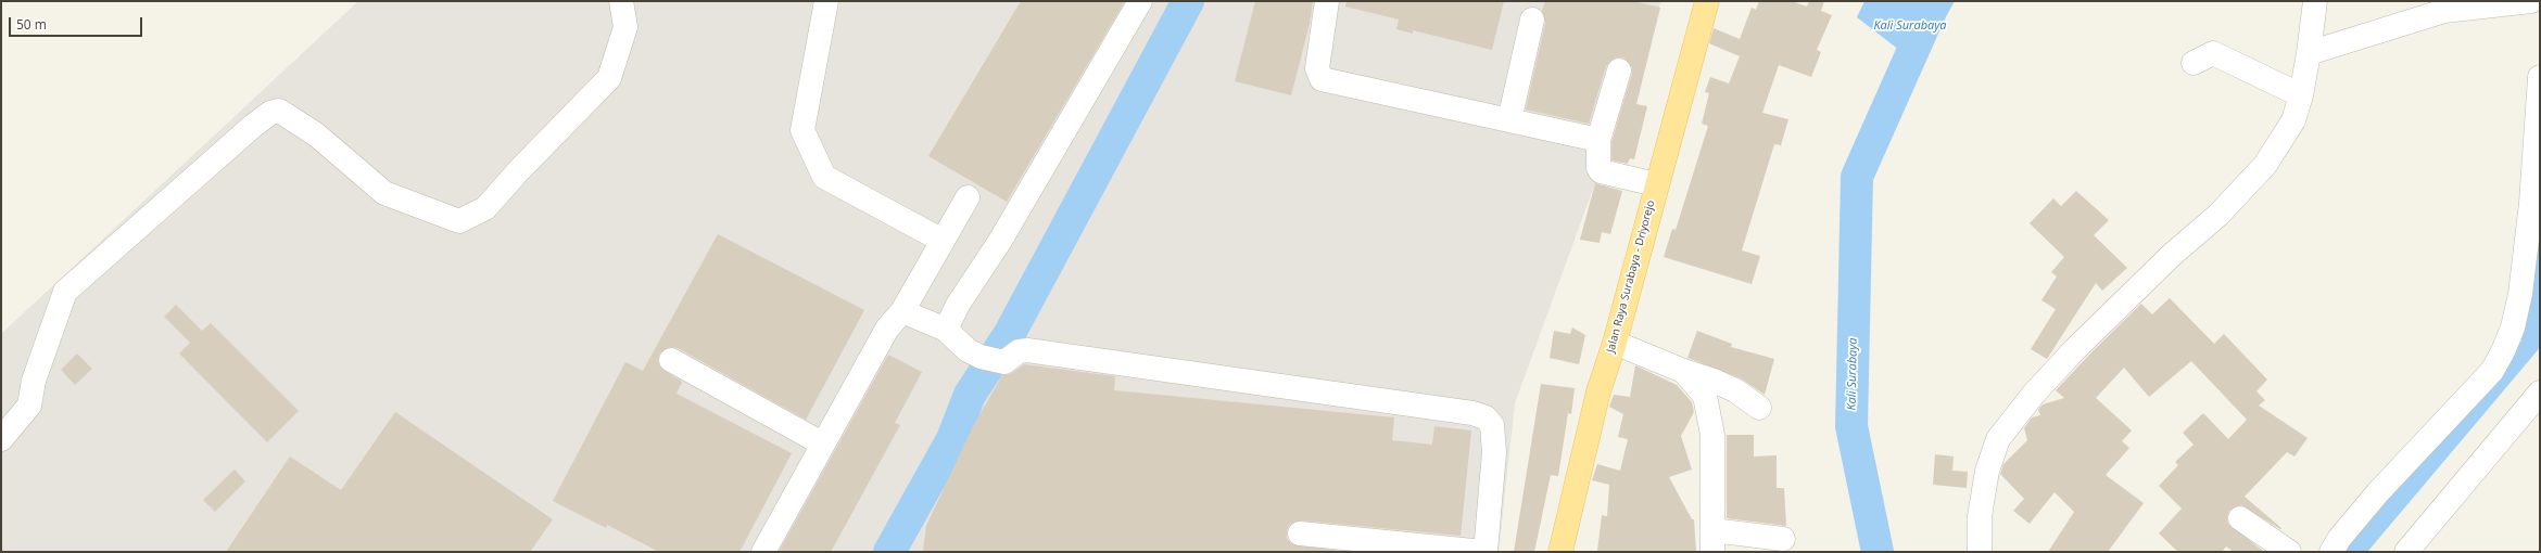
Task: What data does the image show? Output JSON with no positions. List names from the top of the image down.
{
  "streets": {
    "main road": ["Jalan Raya Surabaya - Driyorejo"]
  },
  "water": ["Kali Surabaya"],
  "scale_bar": "50 m"
}
